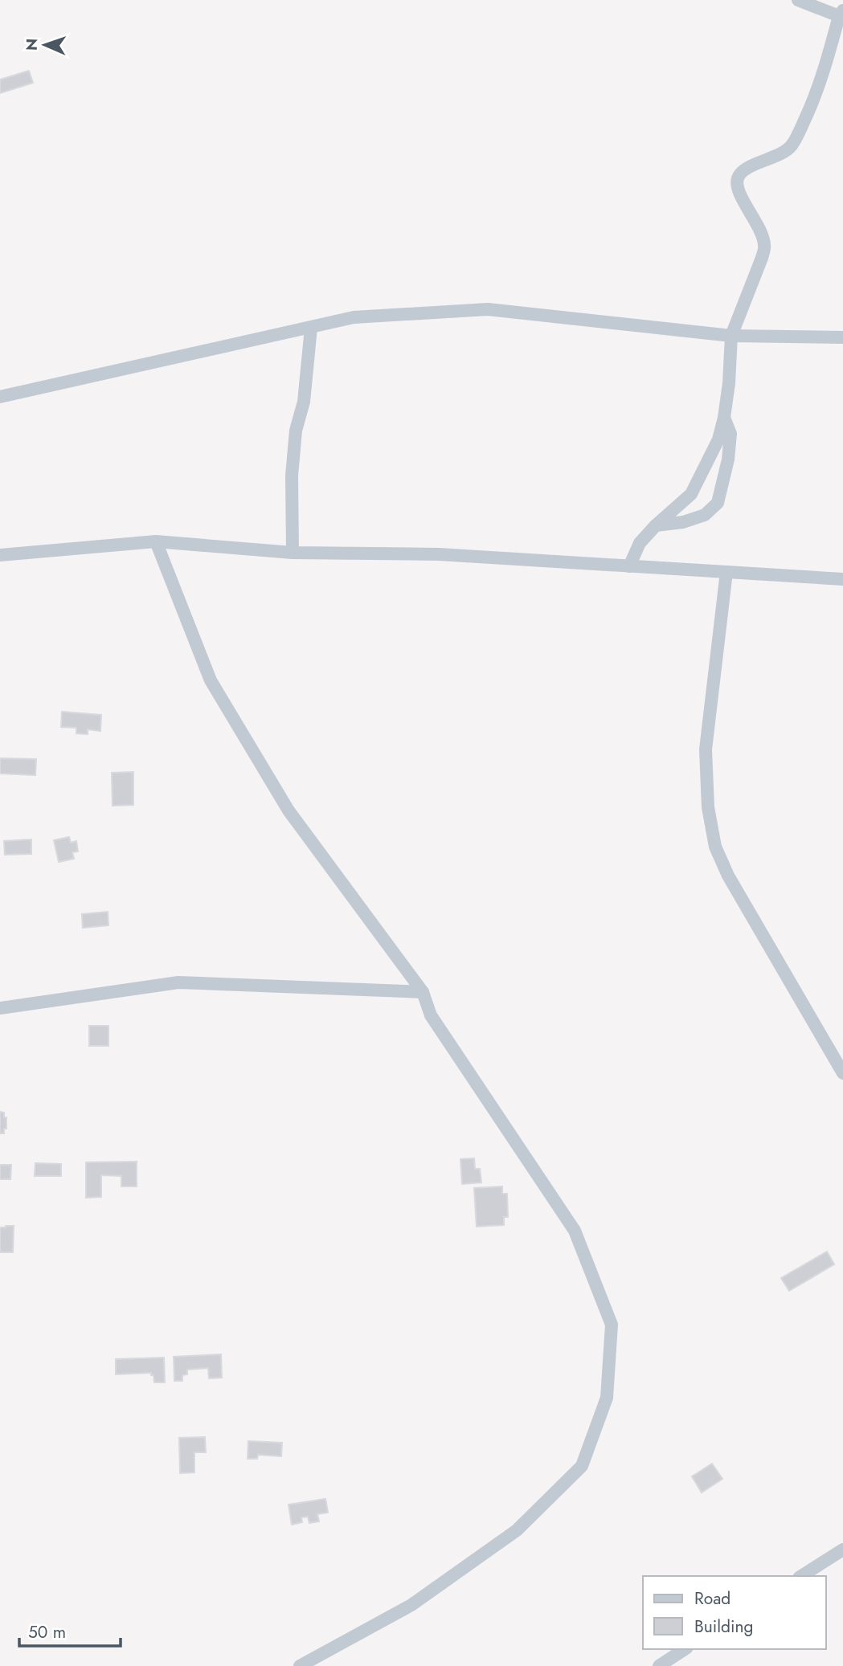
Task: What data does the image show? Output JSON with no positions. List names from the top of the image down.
{
  "legend": ["Road", "Building"],
  "scale_bar": "50 m",
  "north": "left"
}
